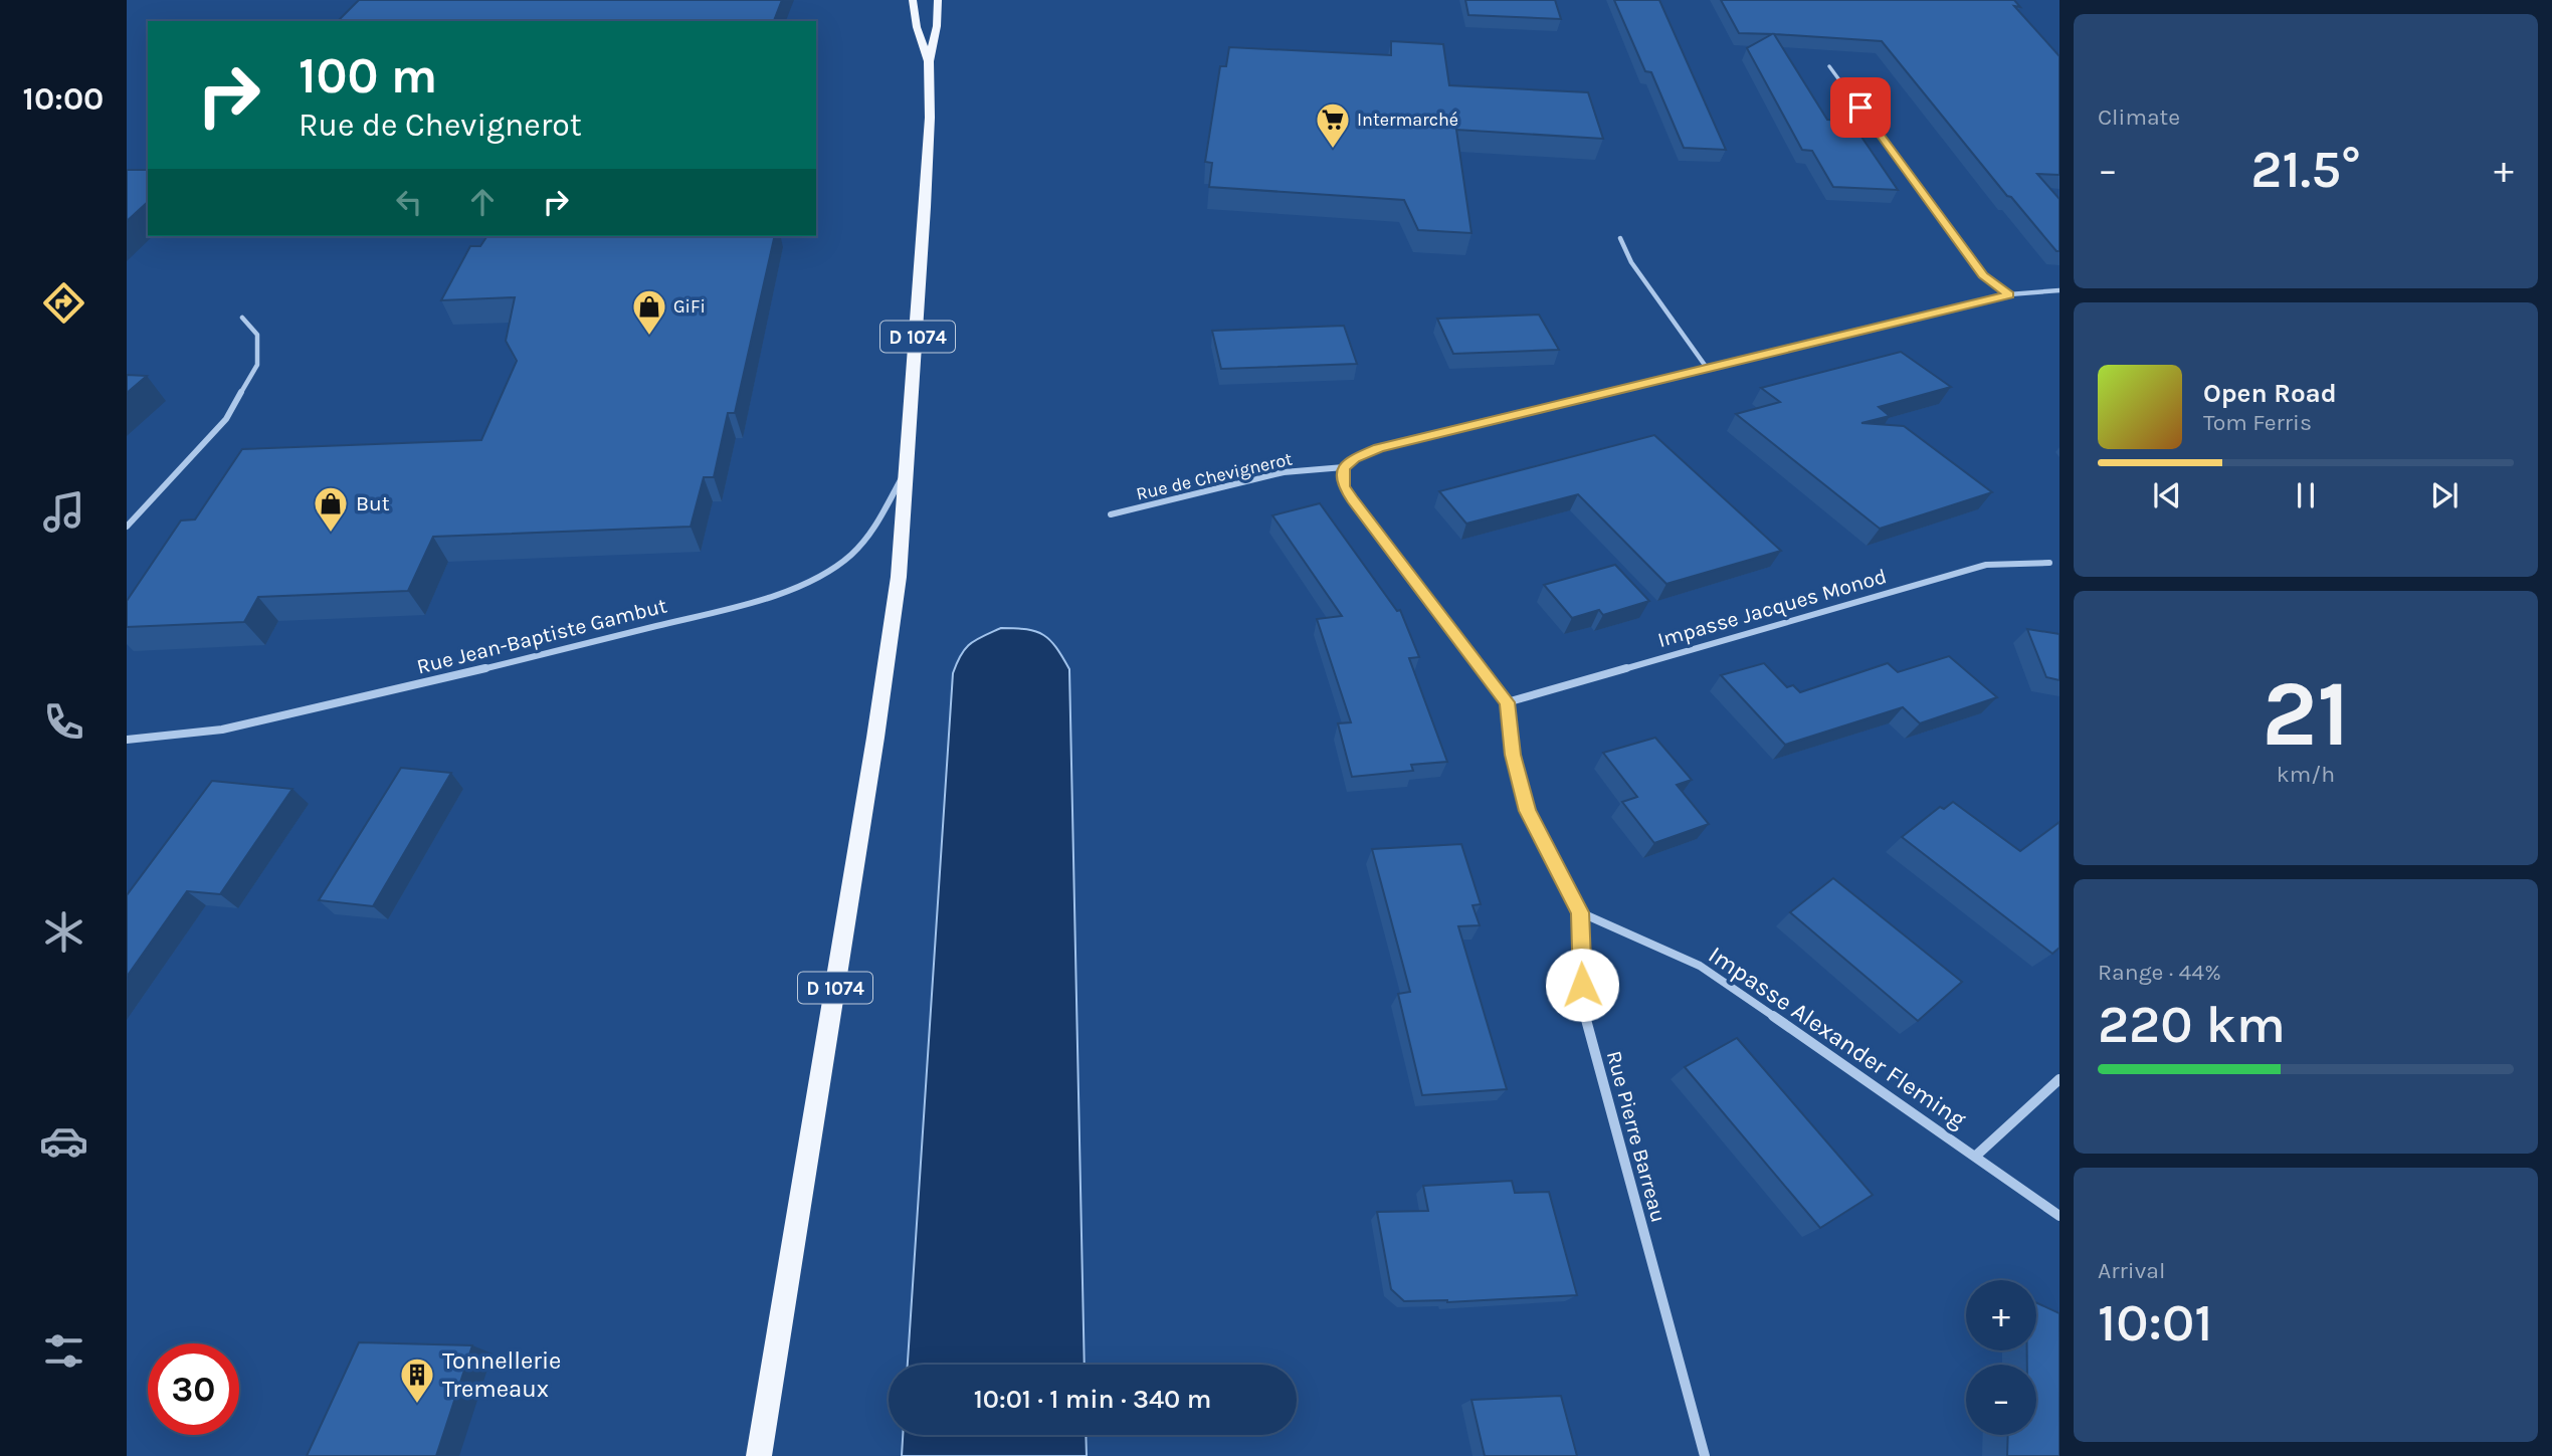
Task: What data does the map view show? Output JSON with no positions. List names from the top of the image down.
{
  "streets": {
    "main road": ["D 1074"],
    "street": [
      "Rue de Chevignerot",
      "Impasse Jacques Monod",
      "Rue Jean-Baptiste Gambut",
      "Impasse Alexander Fleming",
      "Rue Pierre Barreau"
    ]
  },
  "crossings": [
    ["D 1074", "Rue Jean-Baptiste Gambut"],
    ["Impasse Jacques Monod", "Rue Pierre Barreau"],
    ["Impasse Alexander Fleming", "Rue Pierre Barreau"]
  ],
  "places": {
    "supermarket": ["Intermarché"],
    "shop": ["GiFi", "But"],
    "building": ["Tonnellerie Tremeaux"]
  },
  "page": {
    "tabs": "10:00",
    "tile": [
      "Climate",
      ["21", "km/h"],
      ["Range · 44%", "220 km"],
      ["Arrival", "10:01"]
    ],
    "turn": ["100 m", "Rue de Chevignerot"],
    "heat": ["−", "21.5°", "+"],
    "song": ["Open Road", "Tom Ferris"],
    "map_buttons": ["+", "−"],
    "limit": "30",
    "trip": "10:01 · 1 min · 340 m"
  }
}
